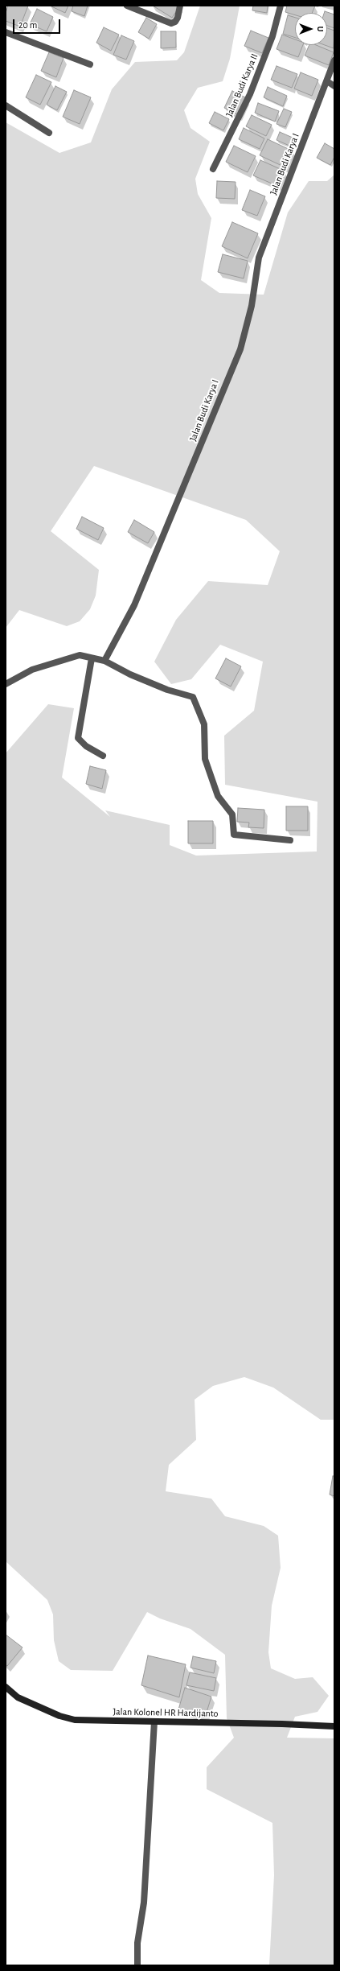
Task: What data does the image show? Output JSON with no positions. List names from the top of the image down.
{
  "streets": {
    "main road": ["Jalan Kolonel HR Hardijanto"],
    "street": ["Jalan Budi Karya II", "Jalan Budi Karya I"]
  },
  "scale_bar": "20 m",
  "north": "right"
}
